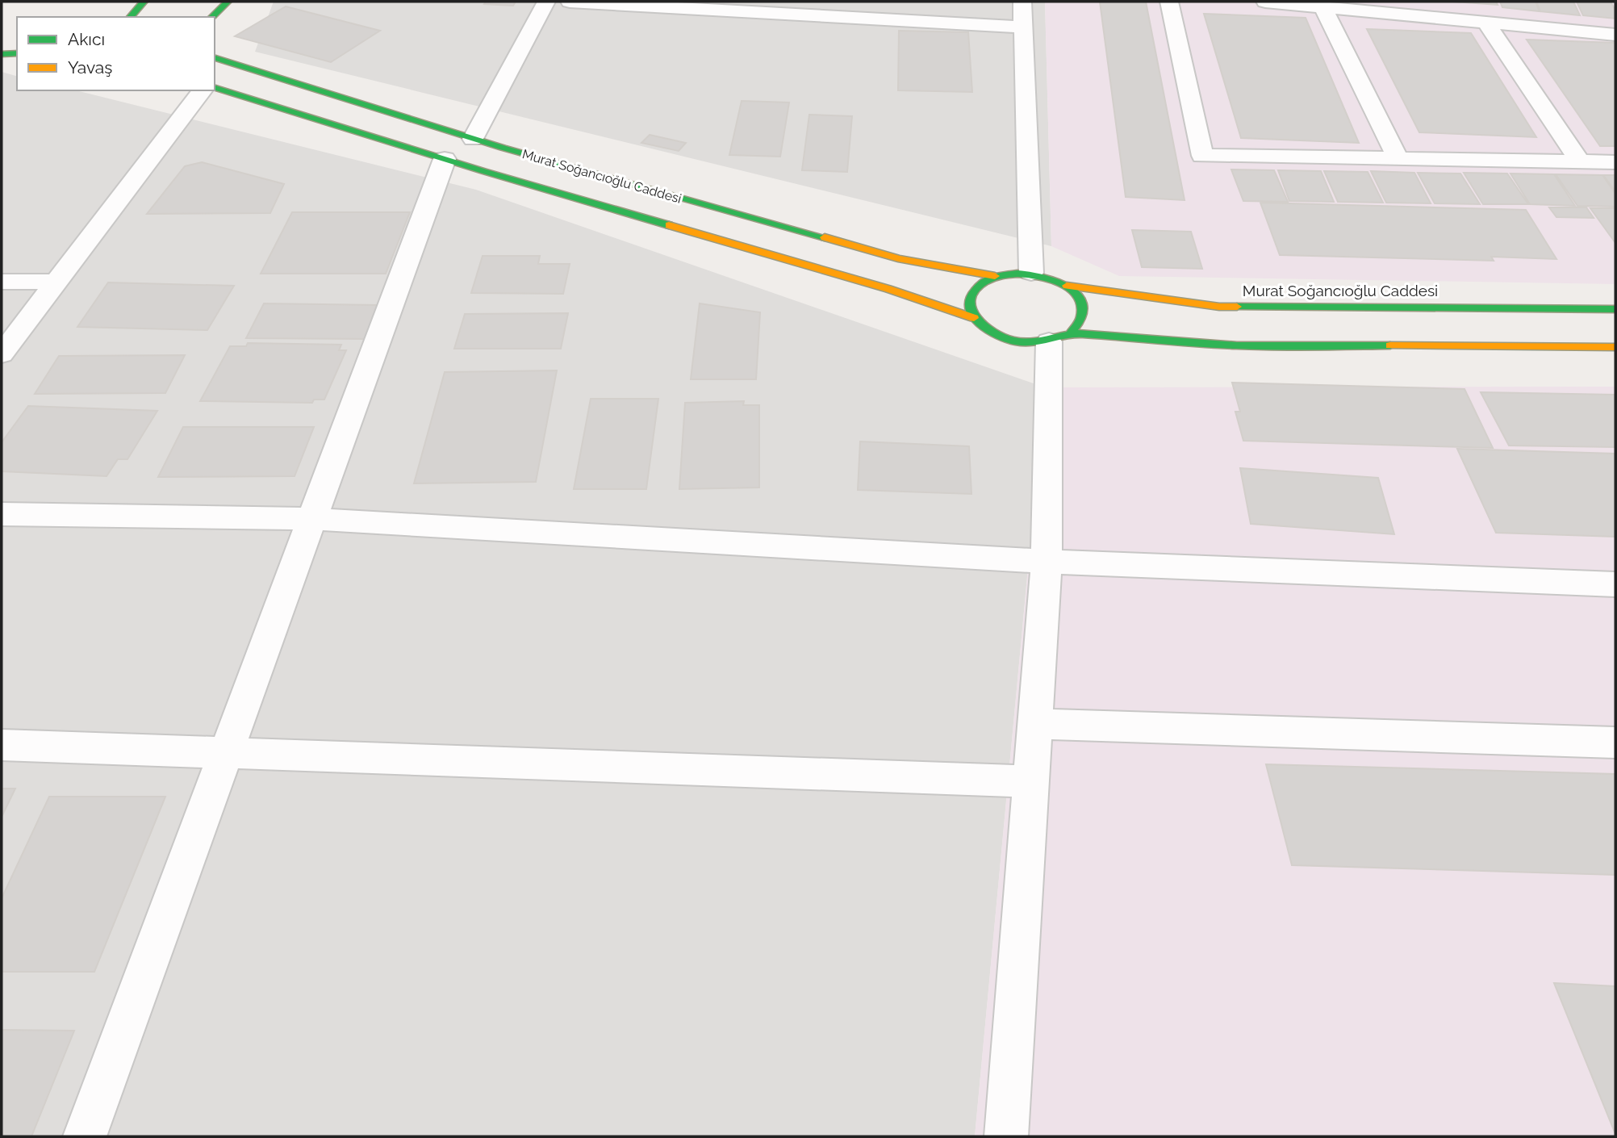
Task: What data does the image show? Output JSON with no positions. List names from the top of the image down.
{
  "streets": {
    "main road": ["Murat Soğancıoğlu Caddesi"]
  },
  "legend": ["Akıcı", "Yavaş"]
}
